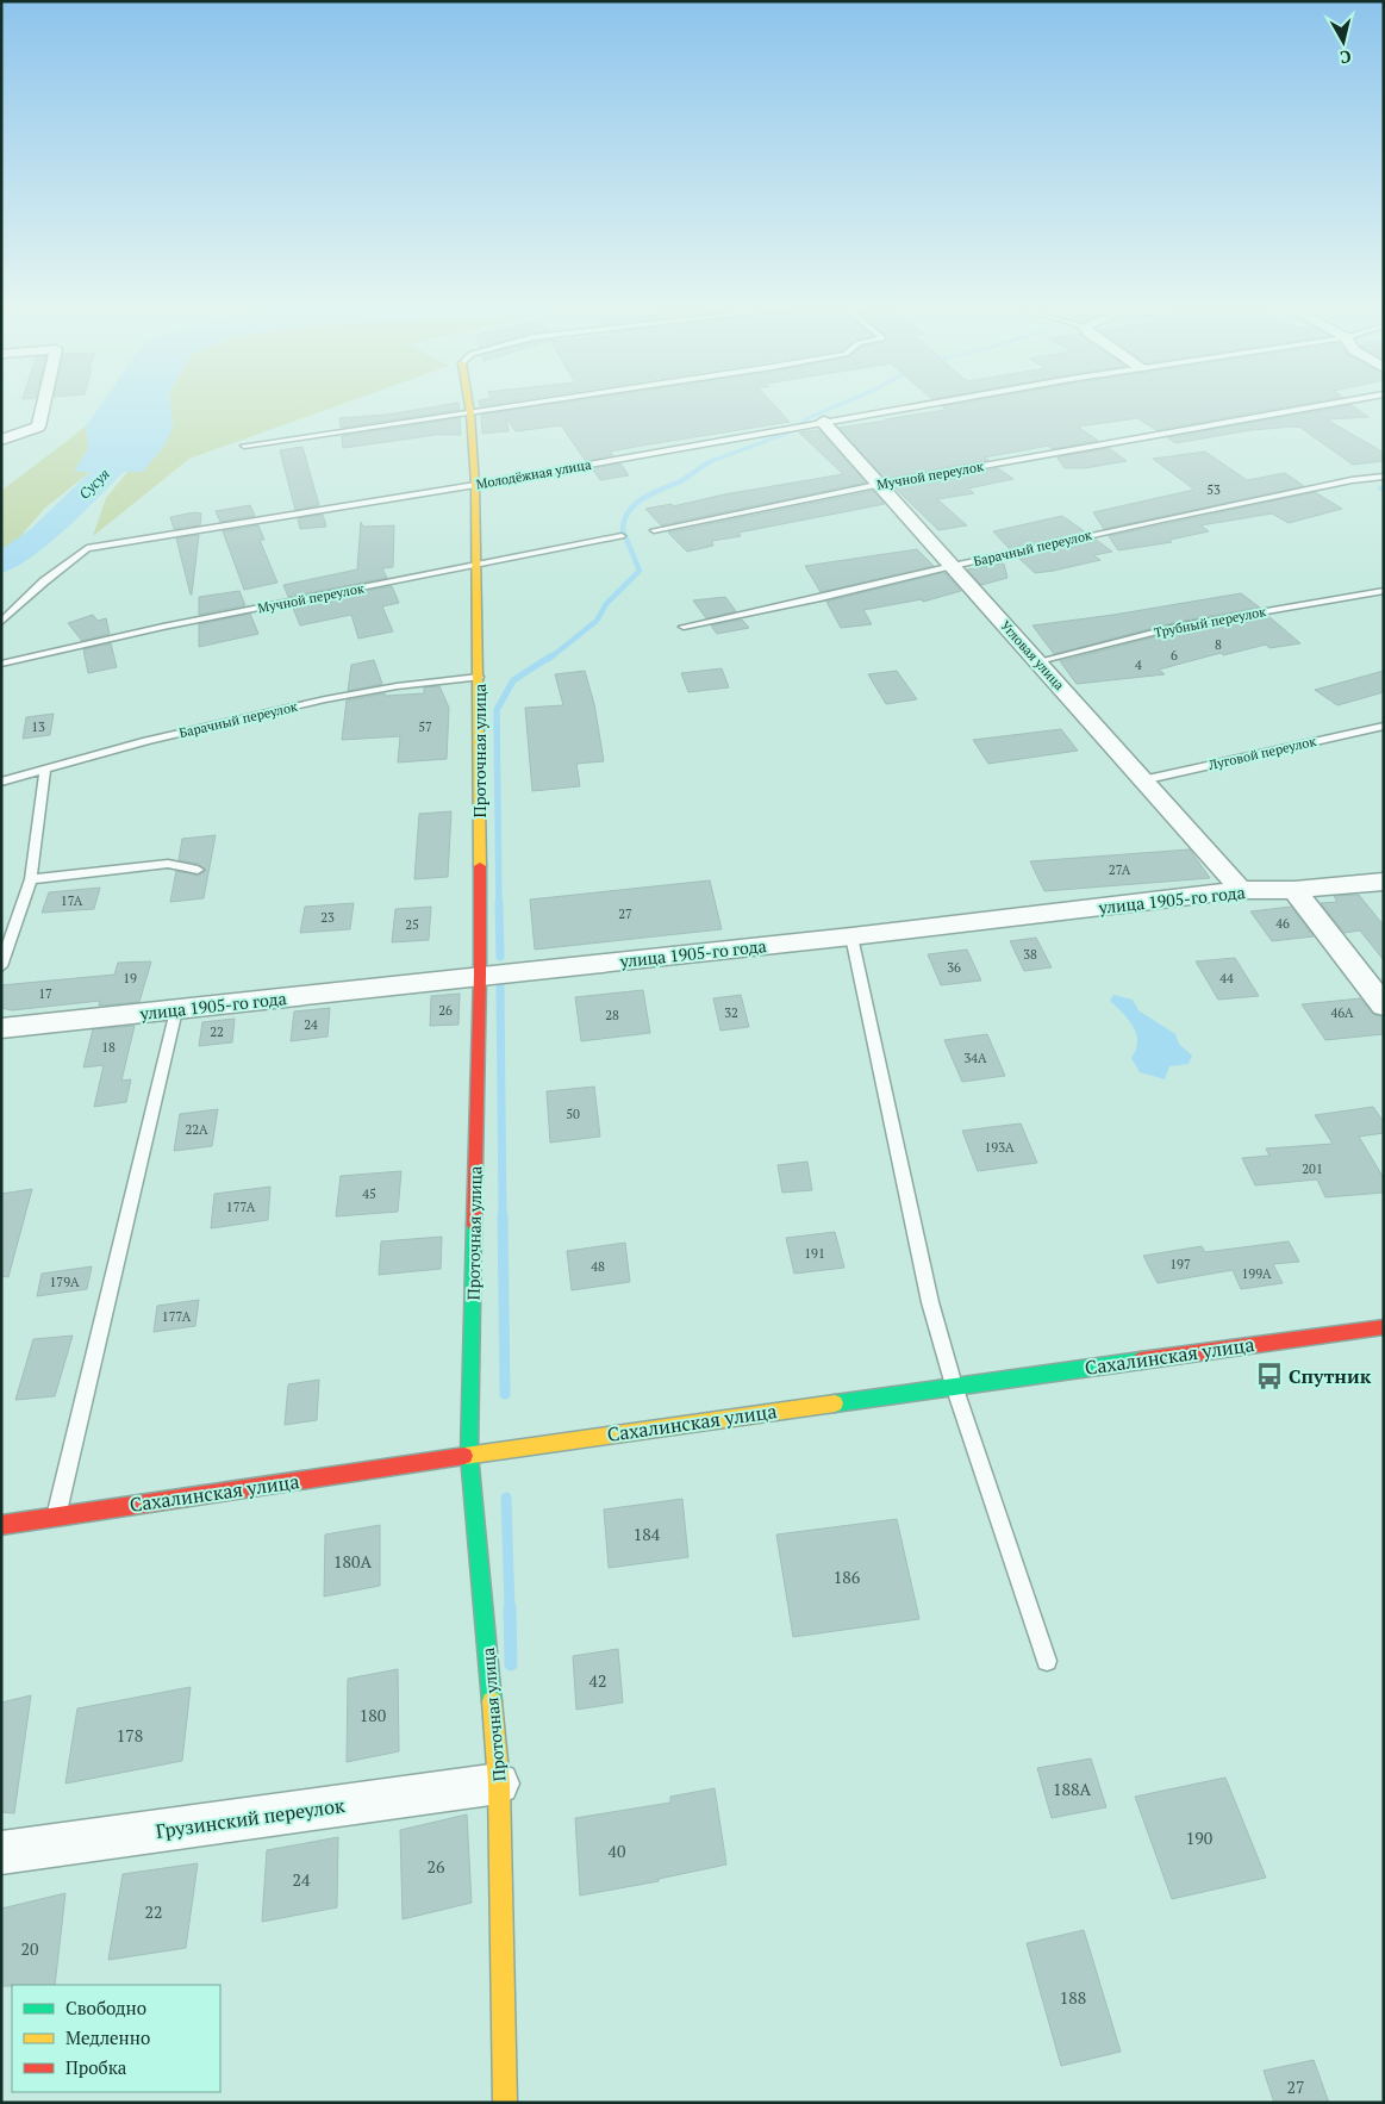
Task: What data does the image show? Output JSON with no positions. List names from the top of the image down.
{
  "streets": {
    "street": [
      "Угловая улица",
      "Проточная улица",
      "улица 1905-го года",
      "Сахалинская улица",
      "Грузинский переулок"
    ],
    "lane": [
      "Молодёжная улица",
      "Мучной переулок",
      "Барачный переулок",
      "Трубный переулок",
      "Луговой переулок"
    ]
  },
  "crossings": [
    ["Молодёжная улица", "Угловая улица"],
    ["Молодёжная улица", "Проточная улица"],
    ["Мучной переулок", "Угловая улица"],
    ["Мучной переулок", "Проточная улица"],
    ["Барачный переулок", "Угловая улица"],
    ["Барачный переулок", "Проточная улица"],
    ["Трубный переулок", "Угловая улица"],
    ["Угловая улица", "Луговой переулок"],
    ["Угловая улица", "улица 1905-го года"],
    ["Проточная улица", "улица 1905-го года"],
    ["Проточная улица", "Сахалинская улица"],
    ["Проточная улица", "Грузинский переулок"]
  ],
  "water": ["Сусуя"],
  "places": {
    "bus stop": ["Спутник"]
  },
  "house_numbers": [
    "53",
    "8",
    "6",
    "4",
    "13",
    "57",
    "27А",
    "17А",
    "27",
    "23",
    "46",
    "25",
    "38",
    "36",
    "19",
    "44",
    "17",
    "26",
    "32",
    "46А",
    "28",
    "24",
    "22",
    "18",
    "34А",
    "50",
    "22А",
    "193А",
    "201",
    "45",
    "177А",
    "191",
    "197",
    "48",
    "199А",
    "179А",
    "177А",
    "184",
    "180А",
    "186",
    "42",
    "180",
    "178",
    "188А",
    "190",
    "40",
    "26",
    "24",
    "22",
    "20",
    "188",
    "27"
  ],
  "legend": ["Свободно", "Медленно", "Пробка"],
  "north": "bottom"
}
